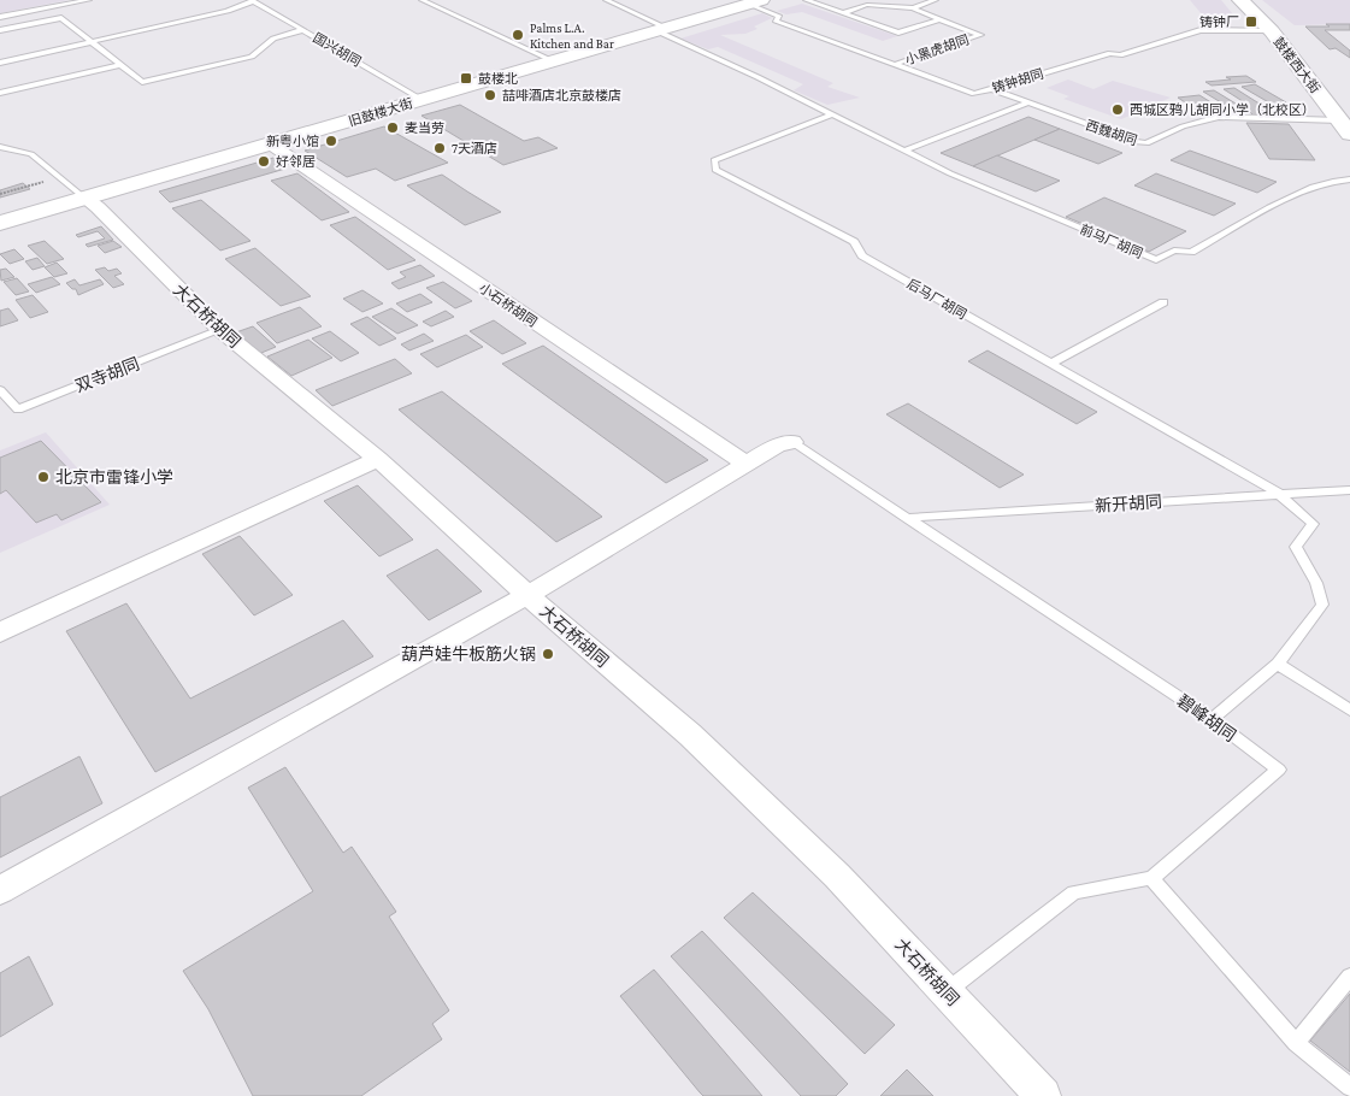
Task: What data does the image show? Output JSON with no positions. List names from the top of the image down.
{
  "streets": {
    "main road": ["鼓楼西大街", "旧鼓楼大街"],
    "street": ["小石桥胡同", "大石桥胡同"],
    "lane": [
      "国兴胡同",
      "小黑虎胡同",
      "铸钟胡同",
      "西魏胡同",
      "前马厂胡同",
      "后马厂胡同",
      "双寺胡同",
      "新开胡同",
      "碧峰胡同"
    ]
  },
  "crossings": [
    ["国兴胡同", "旧鼓楼大街"],
    ["小黑虎胡同", "铸钟胡同"],
    ["鼓楼西大街", "铸钟胡同"],
    ["鼓楼西大街", "西魏胡同"],
    ["铸钟胡同", "旧鼓楼大街"],
    ["铸钟胡同", "西魏胡同"],
    ["旧鼓楼大街", "前马厂胡同"],
    ["旧鼓楼大街", "小石桥胡同"],
    ["旧鼓楼大街", "大石桥胡同"],
    ["前马厂胡同", "后马厂胡同"],
    ["后马厂胡同", "新开胡同"],
    ["大石桥胡同", "双寺胡同"],
    ["大石桥胡同", "碧峰胡同"],
    ["新开胡同", "碧峰胡同"]
  ],
  "places": {
    "transit": ["铸钟厂", "鼓楼北"],
    "other": [
      "Palms L.A. Kitchen and Bar",
      "喆啡酒店北京鼓楼店",
      "西城区鸦儿胡同小学（北校区）",
      "麦当劳",
      "新粤小馆",
      "7天酒店",
      "好邻居",
      "北京市雷锋小学",
      "葫芦娃牛板筋火锅"
    ]
  }
}
